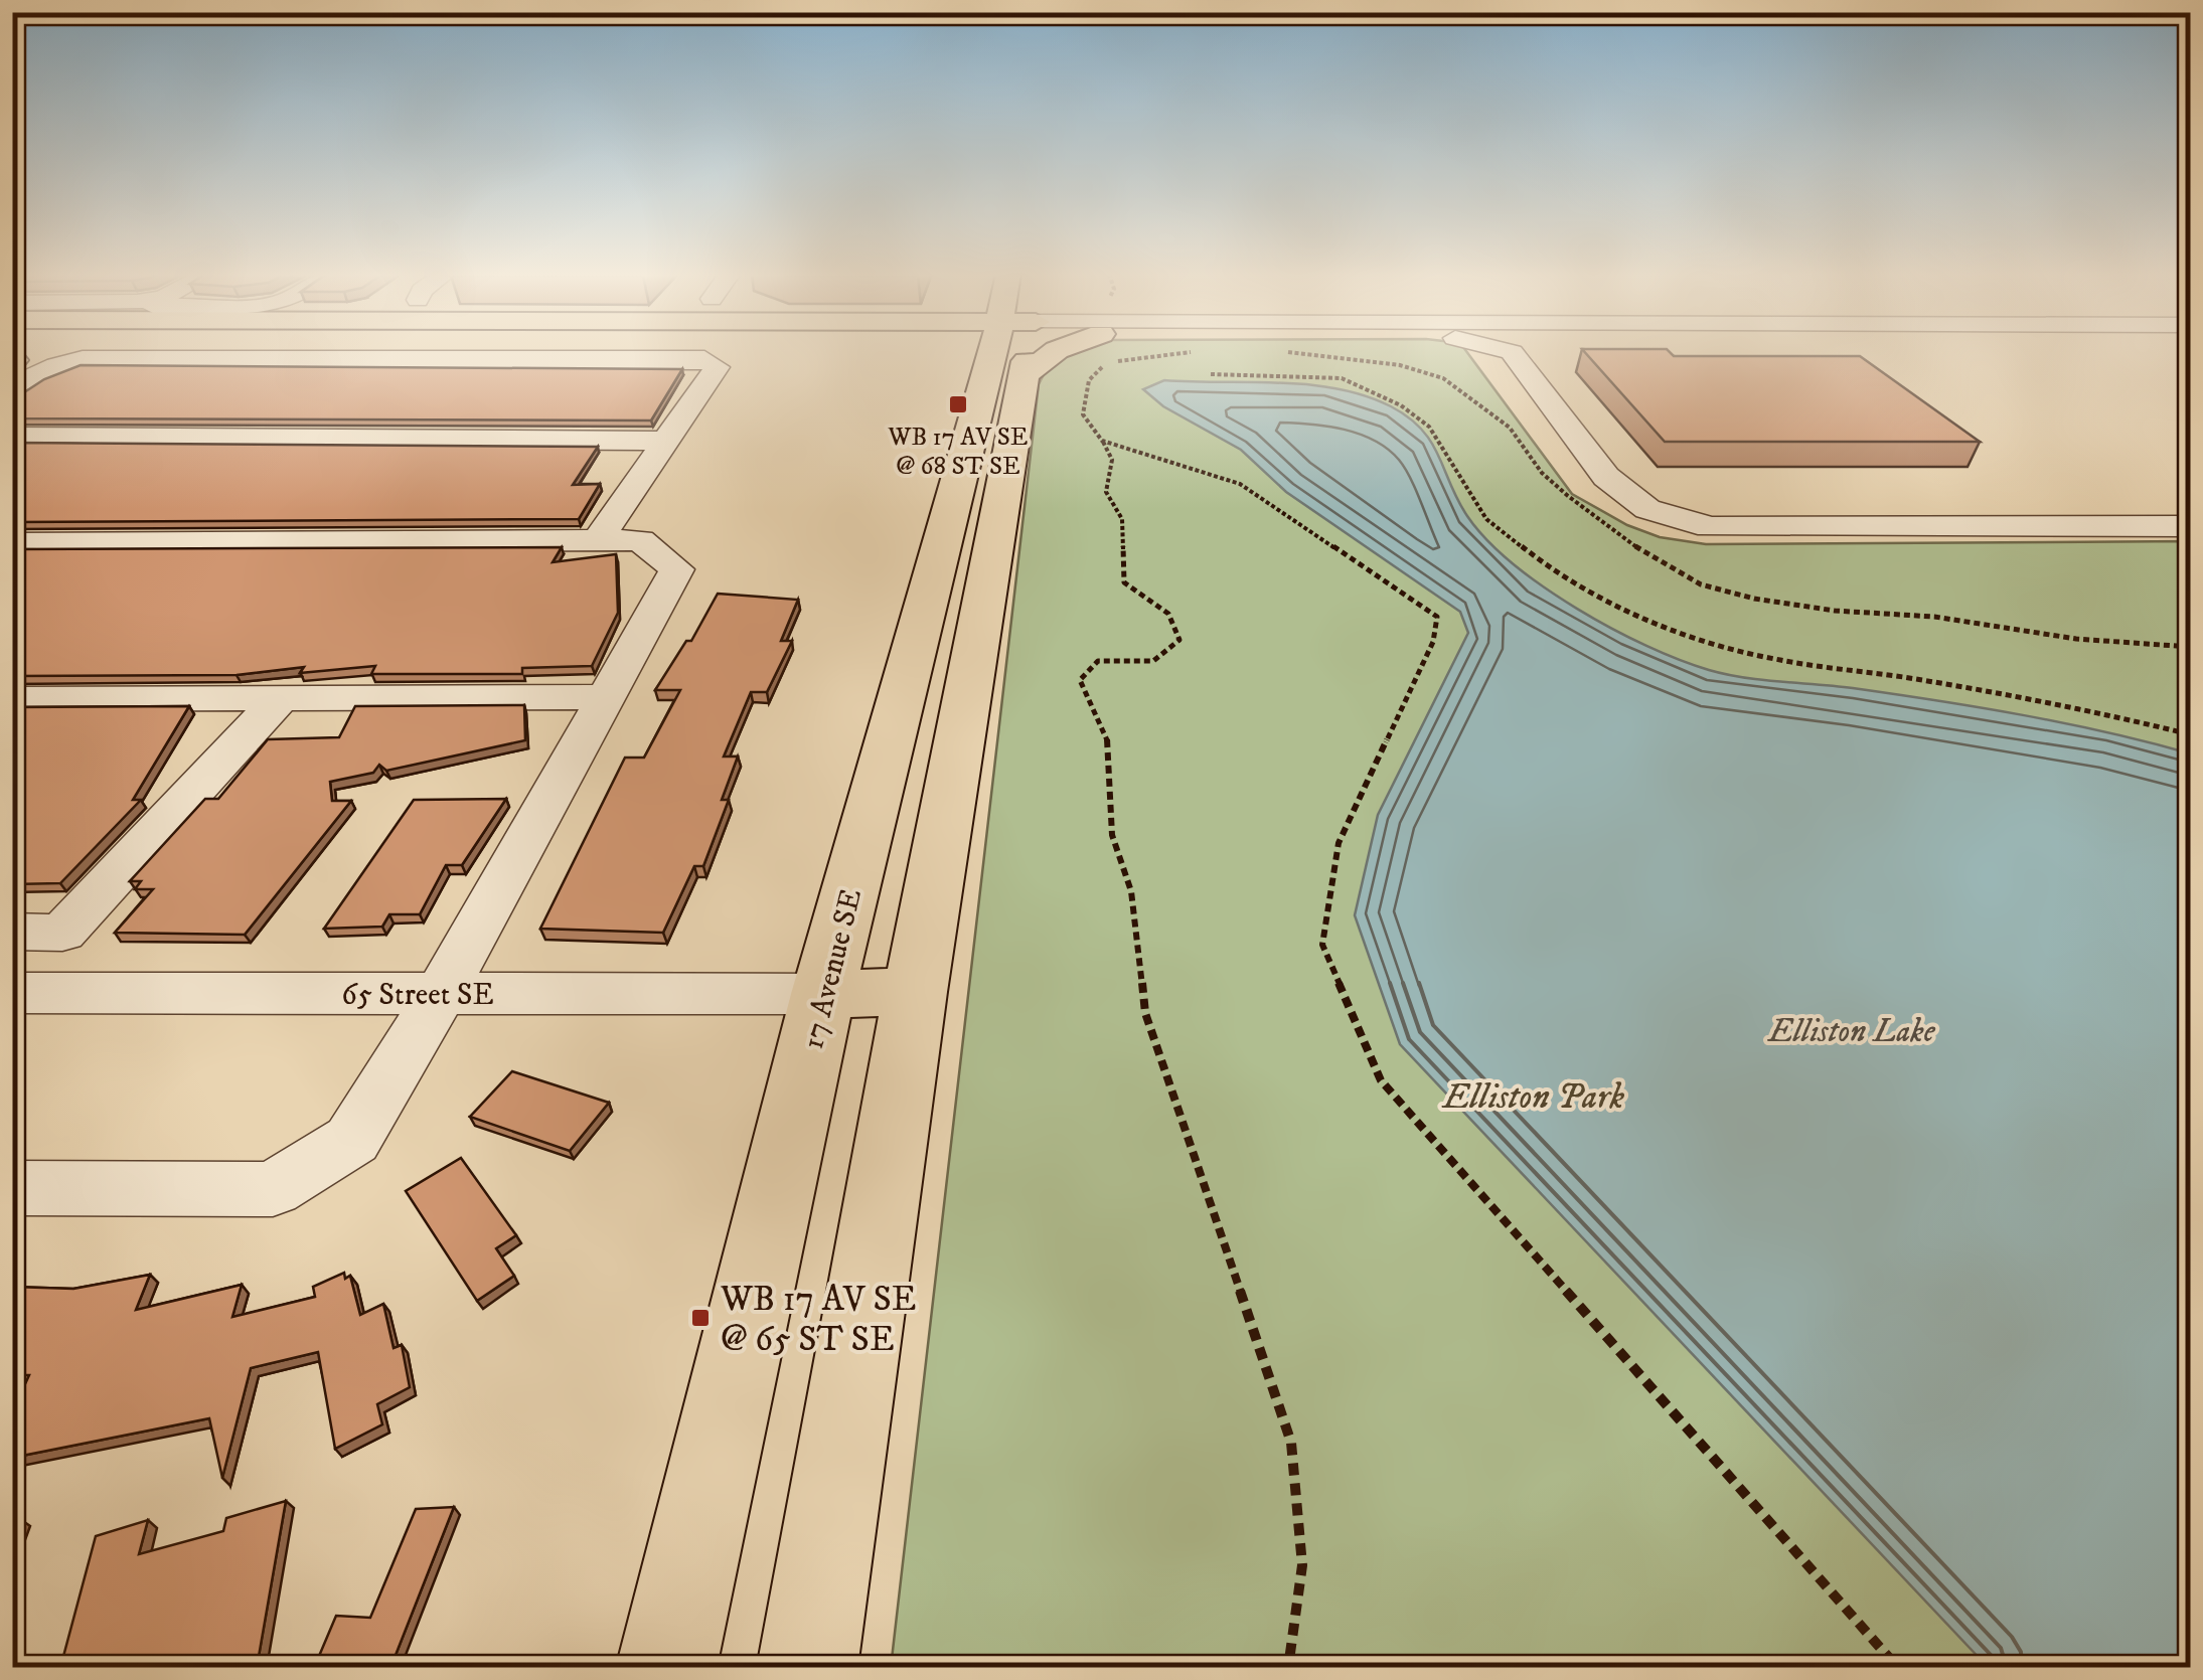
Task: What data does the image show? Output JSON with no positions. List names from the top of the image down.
{
  "streets": {
    "main road": ["17 Avenue SE"],
    "street": ["65 Street SE"]
  },
  "crossings": [
    ["17 Avenue SE", "65 Street SE"]
  ],
  "water": ["Elliston Lake"],
  "parks": ["Elliston Park"],
  "places": {
    "transit": ["WB 17 AV SE @ 68 ST SE", "WB 17 AV SE @ 65 ST SE"]
  }
}
